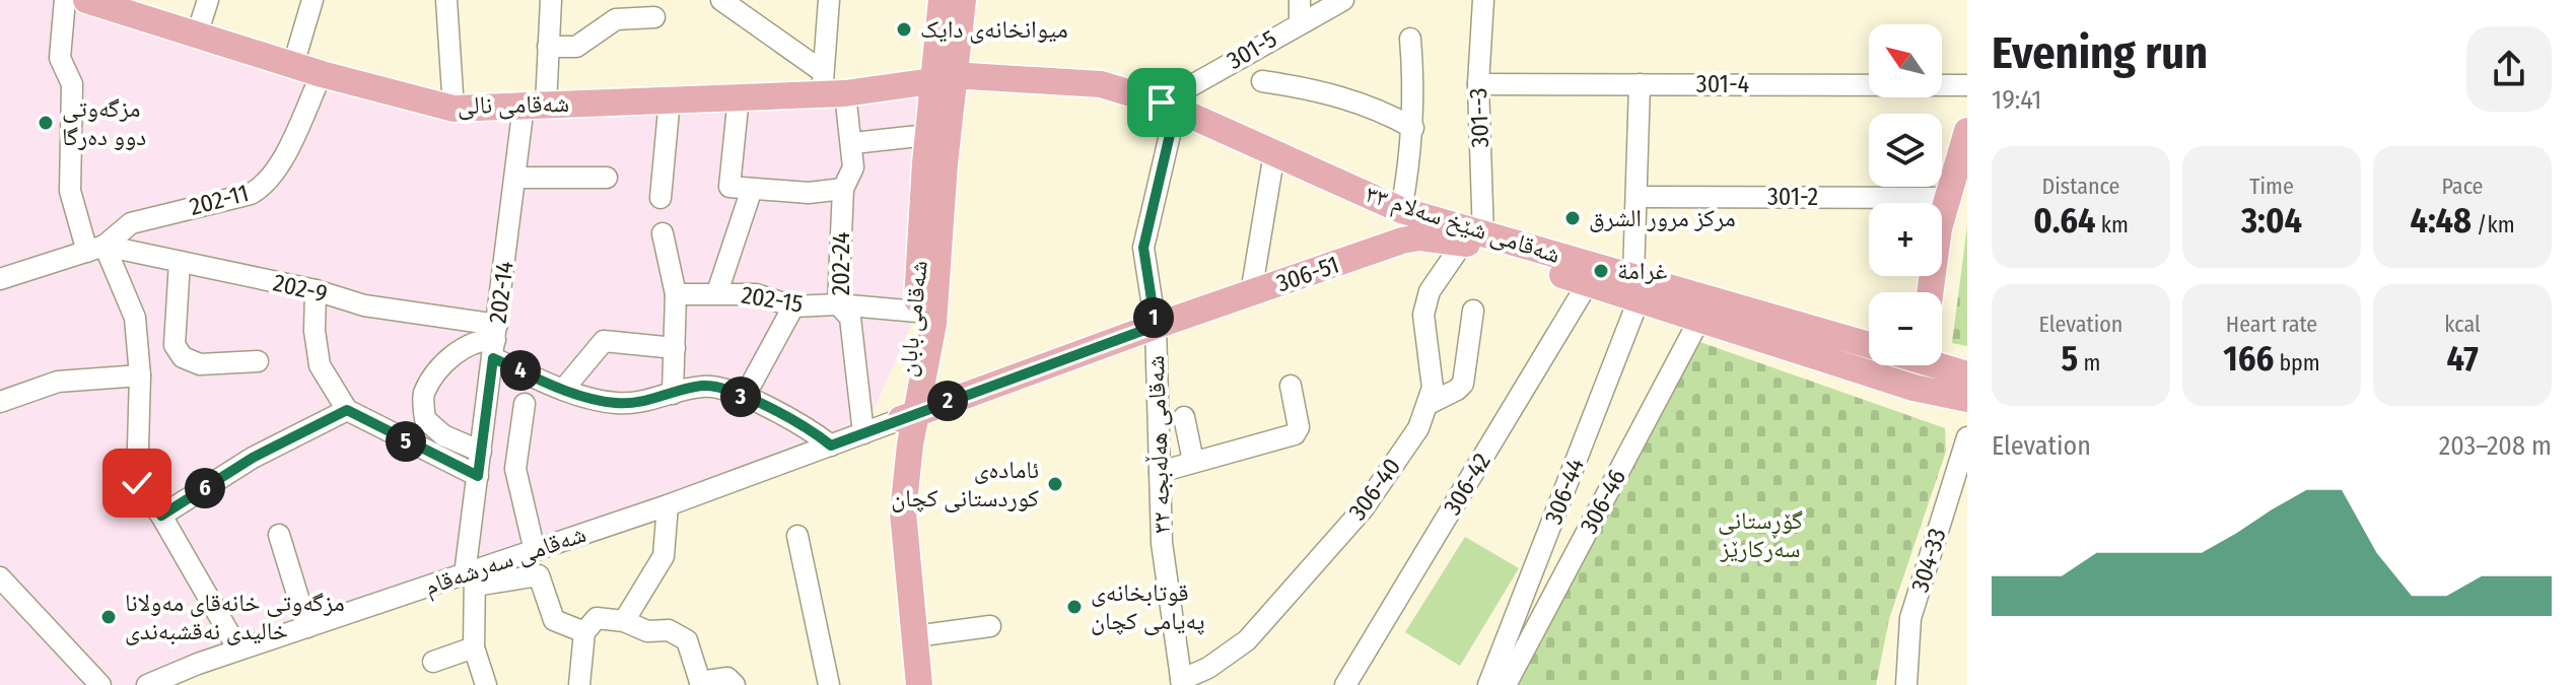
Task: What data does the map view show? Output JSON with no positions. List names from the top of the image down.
{
  "streets": {
    "main road": [
      "شەقامی نالی",
      "شەقامی شێخ سەلام ٣٣",
      "306-51",
      "شەقامی بابان"
    ],
    "street": [
      "301-5",
      "301-4",
      "301--3",
      "301-2",
      "202-11",
      "202-24",
      "202-9",
      "202-14",
      "202-15",
      "شەقامی هەڵەبجە ٣٢",
      "306-42",
      "306-40",
      "306-44",
      "306-46",
      "شەقامی سەرشەقام",
      "304-33"
    ]
  },
  "crossings": [
    ["301-5", "شەقامی شێخ سەلام ٣٣"],
    ["301-5", "شەقامی هەڵەبجە ٣٢"],
    ["301-4", "301--3"],
    ["301-4", "306-44"],
    ["شەقامی نالی", "202-11"],
    ["شەقامی نالی", "شەقامی شێخ سەلام ٣٣"],
    ["شەقامی نالی", "202-24"],
    ["شەقامی نالی", "202-14"],
    ["شەقامی نالی", "شەقامی بابان"],
    ["301--3", "شەقامی شێخ سەلام ٣٣"],
    ["301--3", "306-51"],
    ["301--3", "306-40"],
    ["301-2", "306-44"],
    ["202-11", "202-9"],
    ["شەقامی شێخ سەلام ٣٣", "306-51"],
    ["شەقامی شێخ سەلام ٣٣", "شەقامی بابان"],
    ["شەقامی شێخ سەلام ٣٣", "شەقامی هەڵەبجە ٣٢"],
    ["شەقامی شێخ سەلام ٣٣", "306-42"],
    ["شەقامی شێخ سەلام ٣٣", "306-40"],
    ["شەقامی شێخ سەلام ٣٣", "306-44"],
    ["شەقامی شێخ سەلام ٣٣", "306-46"],
    ["202-24", "202-15"],
    ["202-24", "شەقامی سەرشەقام"],
    ["306-51", "شەقامی بابان"],
    ["306-51", "شەقامی هەڵەبجە ٣٢"],
    ["306-51", "306-40"],
    ["306-51", "شەقامی سەرشەقام"],
    ["202-9", "202-14"],
    ["202-9", "شەقامی سەرشەقام"],
    ["202-14", "شەقامی سەرشەقام"],
    ["202-15", "شەقامی بابان"],
    ["شەقامی بابان", "شەقامی سەرشەقام"],
    ["شەقامی هەڵەبجە ٣٢", "306-40"]
  ],
  "parks": ["گۆڕستانی سەرکارێز"],
  "places": [
    "میوانخانەی دایک",
    "مزگەوتی دوو دەرگا",
    "مرکز مرور الشرق",
    "غرامة",
    "ئامادەی کوردستانی کچان",
    "قوتابخانەی پەیامی کچان",
    "مزگەوتی خانەقای مەولانا خالیدی نەقشبەندی"
  ],
  "north": "top left",
  "page": {
    "heading": ["Evening run", "19:41"],
    "map_buttons": ["+", "−"],
    "stats": [
      ["Distance", "0.64 km"],
      ["Time", "3:04"],
      ["Pace", "4:48 /km"],
      ["Elevation", "5 m"],
      ["Heart rate", "166 bpm"],
      ["kcal", "47"]
    ],
    "pins": [
      "1",
      "4",
      "3",
      "2",
      "5",
      "6"
    ],
    "chart": ["Elevation", "203–208 m"]
  }
}
